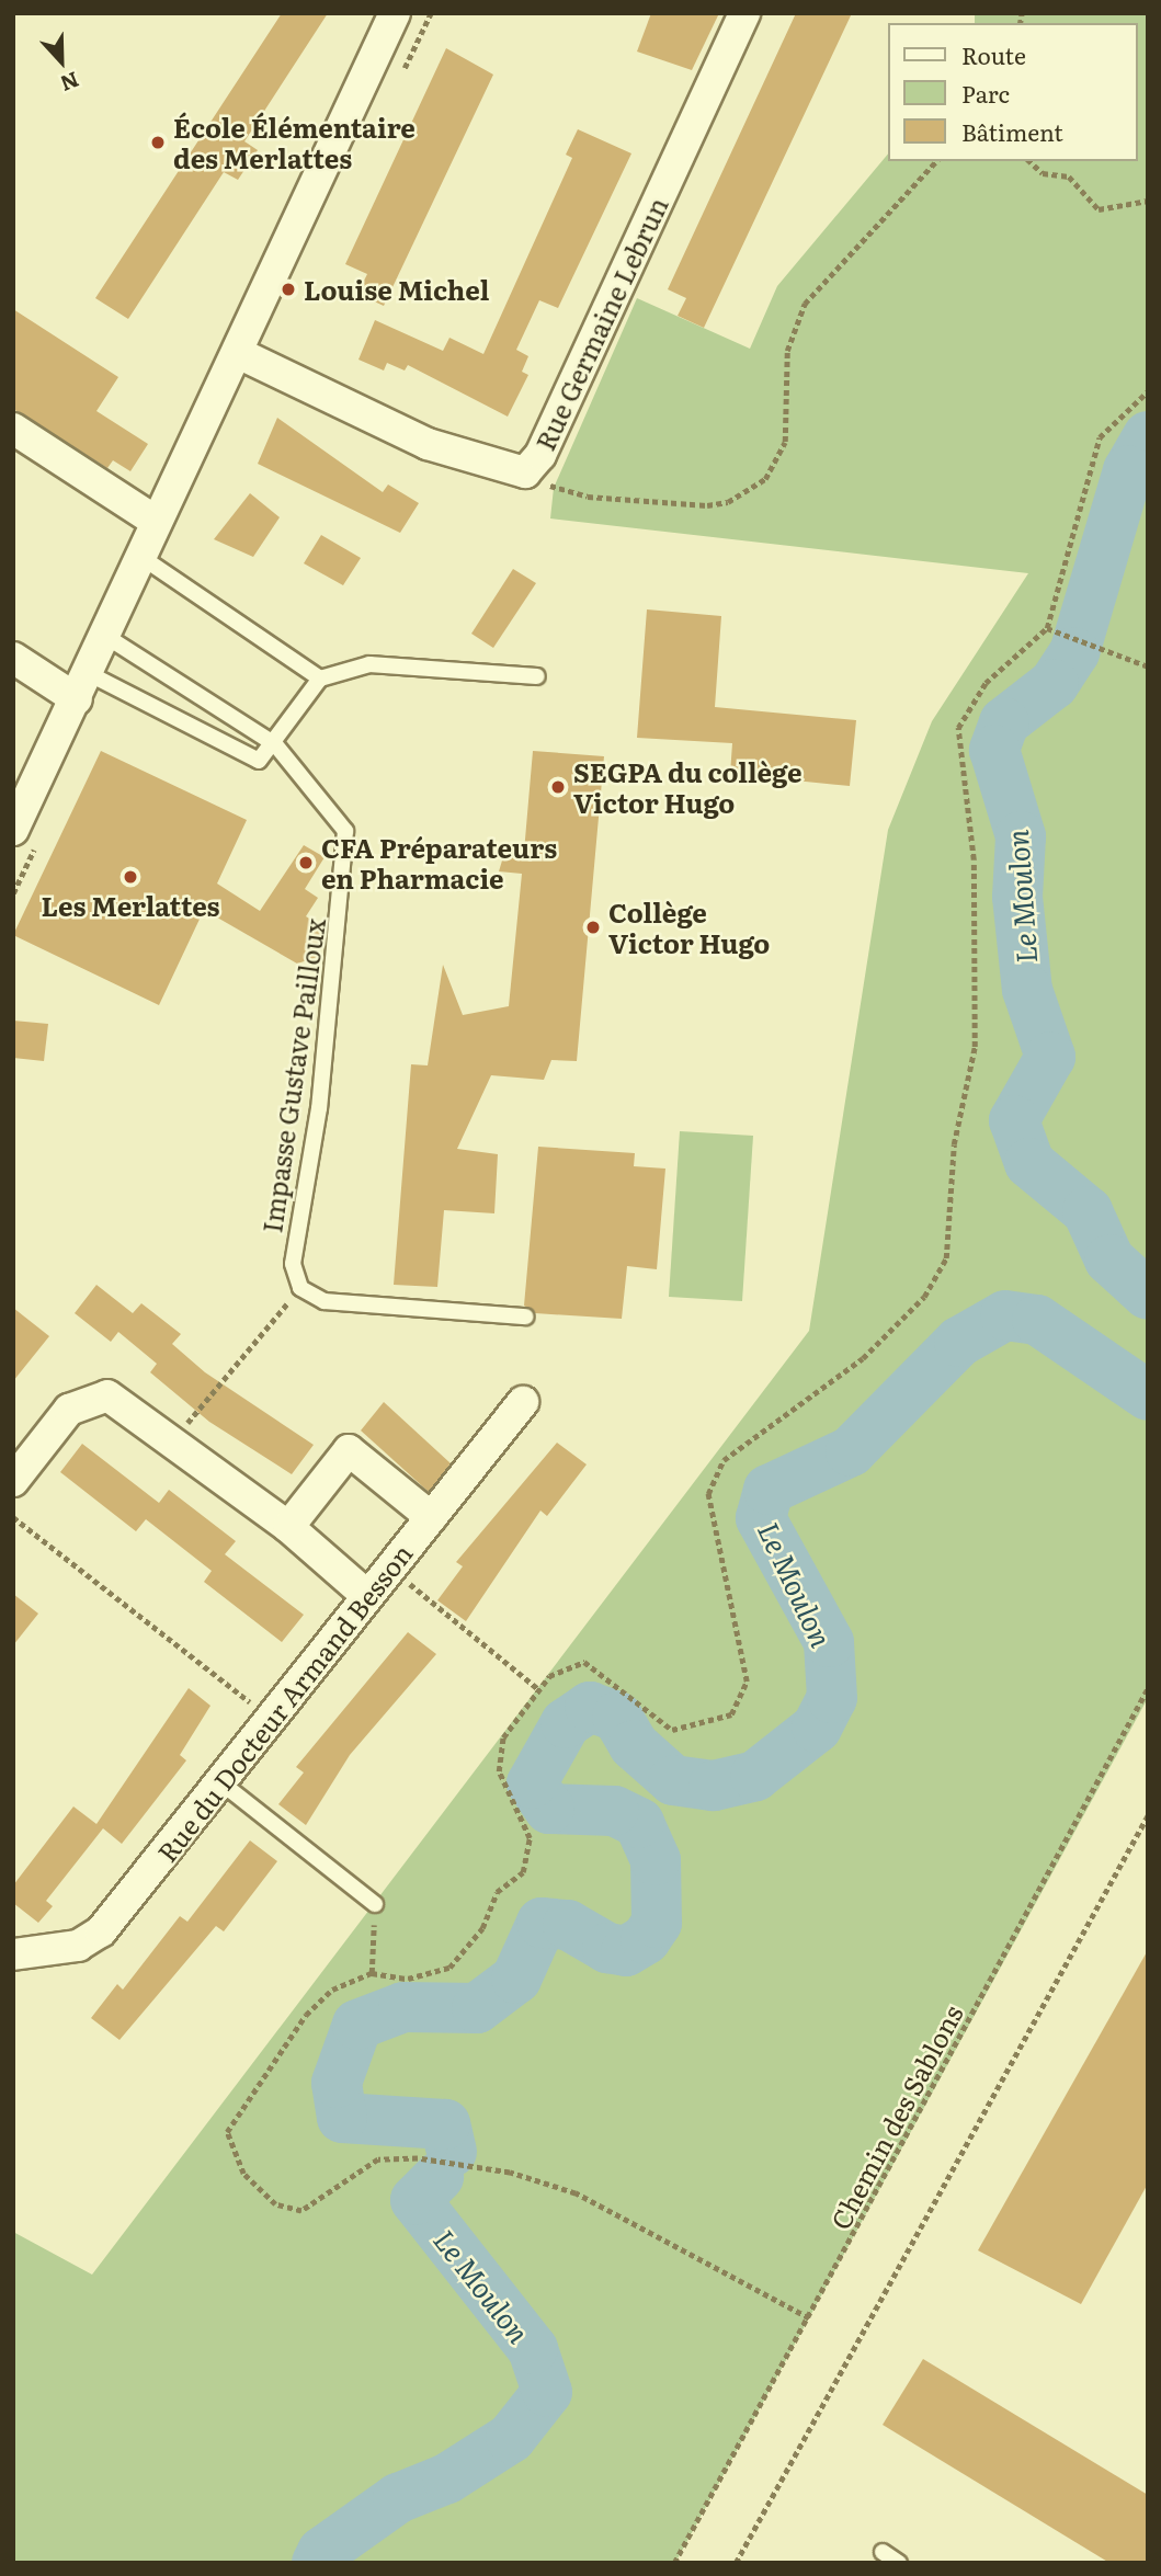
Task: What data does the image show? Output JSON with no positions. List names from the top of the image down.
{
  "streets": {
    "street": ["Rue Germaine Lebrun", "Rue du Docteur Armand Besson"],
    "lane": ["Impasse Gustave Pailloux"],
    "path": ["Chemin des Sablons"]
  },
  "water": ["Le Moulon"],
  "places": [
    "École Élémentaire des Merlattes",
    "Louise Michel",
    "SEGPA du collège Victor Hugo",
    "CFA Préparateurs en Pharmacie",
    "Les Merlattes",
    "Collège Victor Hugo"
  ],
  "legend": ["Route", "Parc", "Bâtiment"],
  "north": "bottom"
}
